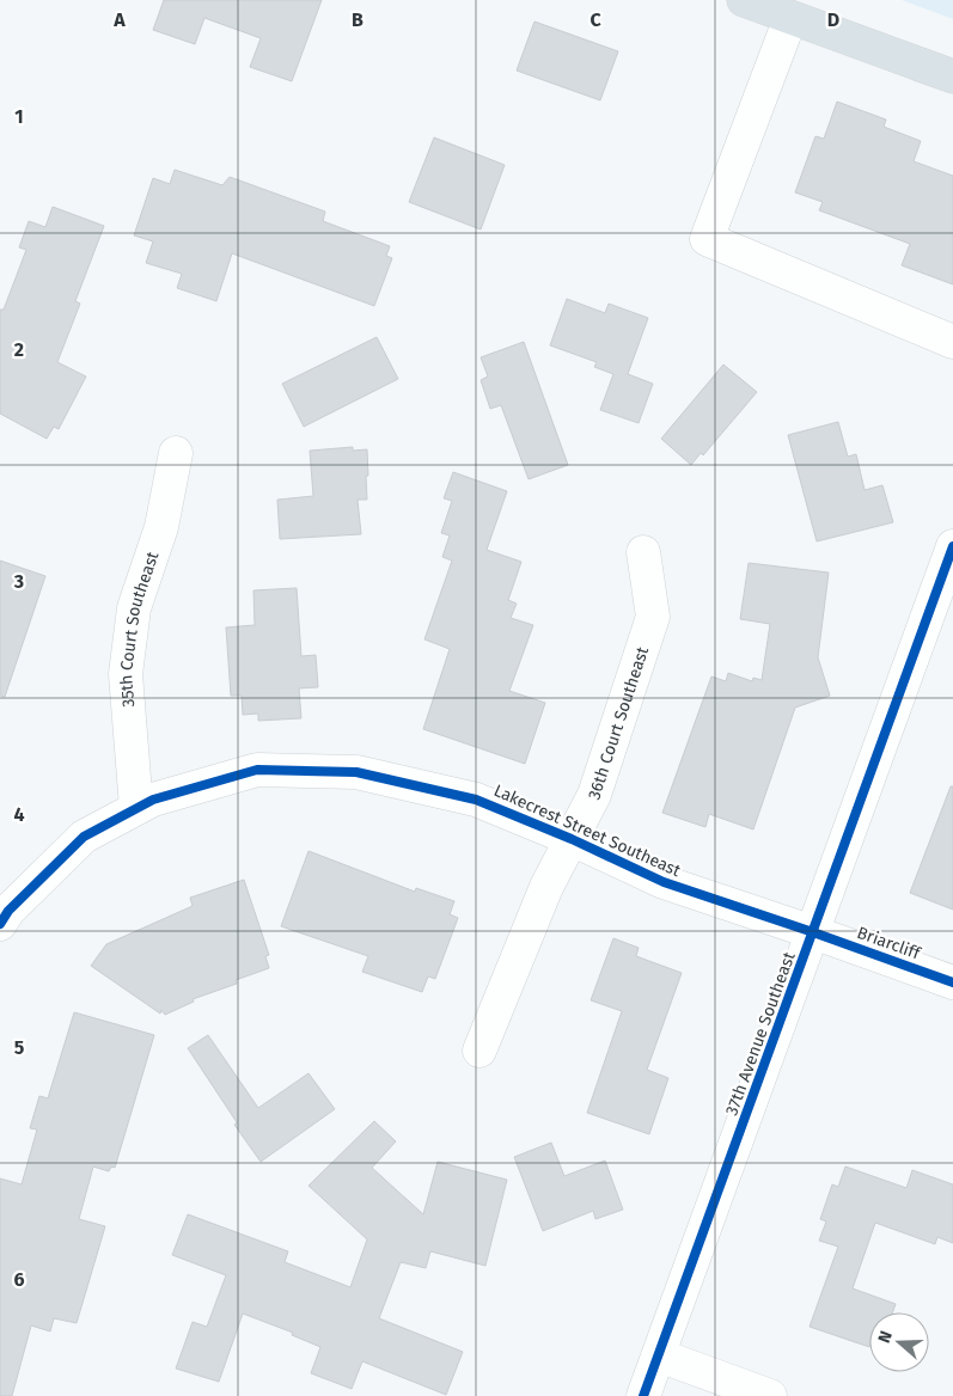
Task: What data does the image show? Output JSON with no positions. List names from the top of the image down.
{
  "streets": {
    "street": [
      "35th Court Southeast",
      "36th Court Southeast",
      "Lakecrest Street Southeast",
      "Briarcliff",
      "37th Avenue Southeast"
    ]
  },
  "crossings": [
    ["35th Court Southeast", "Lakecrest Street Southeast"],
    ["36th Court Southeast", "Lakecrest Street Southeast"],
    ["Lakecrest Street Southeast", "Briarcliff"],
    ["Lakecrest Street Southeast", "37th Avenue Southeast"],
    ["Briarcliff", "37th Avenue Southeast"]
  ],
  "north": "left",
  "grid": {
    "columns": [
      "A",
      "B",
      "C",
      "D"
    ],
    "rows": [
      "1",
      "2",
      "3",
      "4",
      "5",
      "6"
    ]
  }
}
